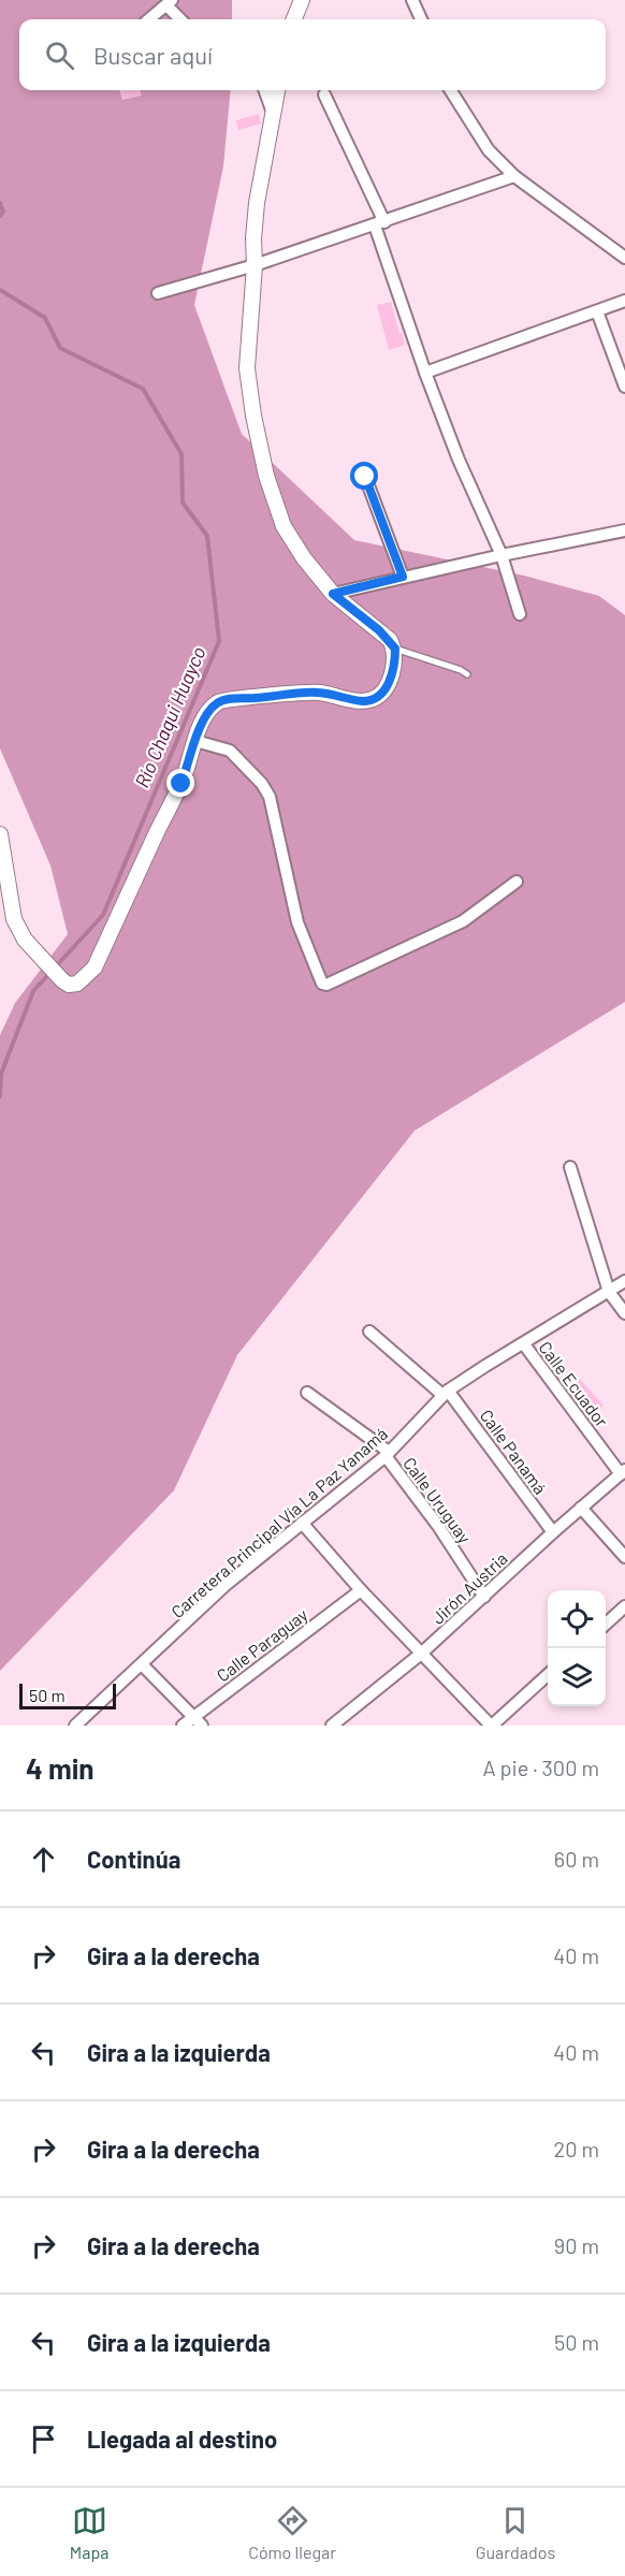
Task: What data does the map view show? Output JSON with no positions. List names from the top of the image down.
{
  "streets": {
    "street": [
      "Calle Ecuador",
      "Calle Panamá",
      "Calle Uruguay",
      "Carretera Principal Vía La Paz Yanamá",
      "Jirón Austria",
      "Calle Paraguay"
    ]
  },
  "crossings": [
    ["Calle Ecuador", "Carretera Principal Vía La Paz Yanamá"],
    ["Calle Ecuador", "Jirón Austria"],
    ["Calle Panamá", "Carretera Principal Vía La Paz Yanamá"],
    ["Calle Panamá", "Jirón Austria"],
    ["Calle Uruguay", "Carretera Principal Vía La Paz Yanamá"],
    ["Calle Uruguay", "Jirón Austria"]
  ],
  "water": ["Río Chaqui Huayco"],
  "scale_bar": "50 m",
  "page": {
    "search": "Buscar aquí",
    "scale": "50 m",
    "heading": ["4 min", "A pie · 300 m"],
    "list": [
      ["Continúa", "60 m"],
      ["Gira a la derecha", "40 m"],
      ["Gira a la izquierda", "40 m"],
      ["Gira a la derecha", "20 m"],
      ["Gira a la derecha", "90 m"],
      ["Gira a la izquierda", "50 m"],
      "Llegada al destino"
    ],
    "nav": ["Mapa", "Cómo llegar", "Guardados"]
  }
}
